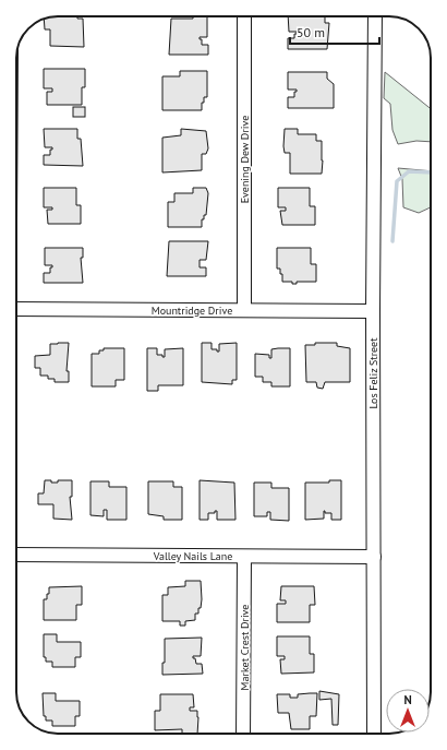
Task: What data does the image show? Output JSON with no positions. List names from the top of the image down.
{
  "streets": {
    "street": [
      "Evening Dew Drive",
      "Mountridge Drive",
      "Los Feliz Street",
      "Valley Nails Lane",
      "Market Crest Drive"
    ]
  },
  "crossings": [
    ["Evening Dew Drive", "Mountridge Drive"],
    ["Mountridge Drive", "Los Feliz Street"],
    ["Los Feliz Street", "Valley Nails Lane"],
    ["Valley Nails Lane", "Market Crest Drive"]
  ],
  "scale_bar": "50 m",
  "north": "top"
}
